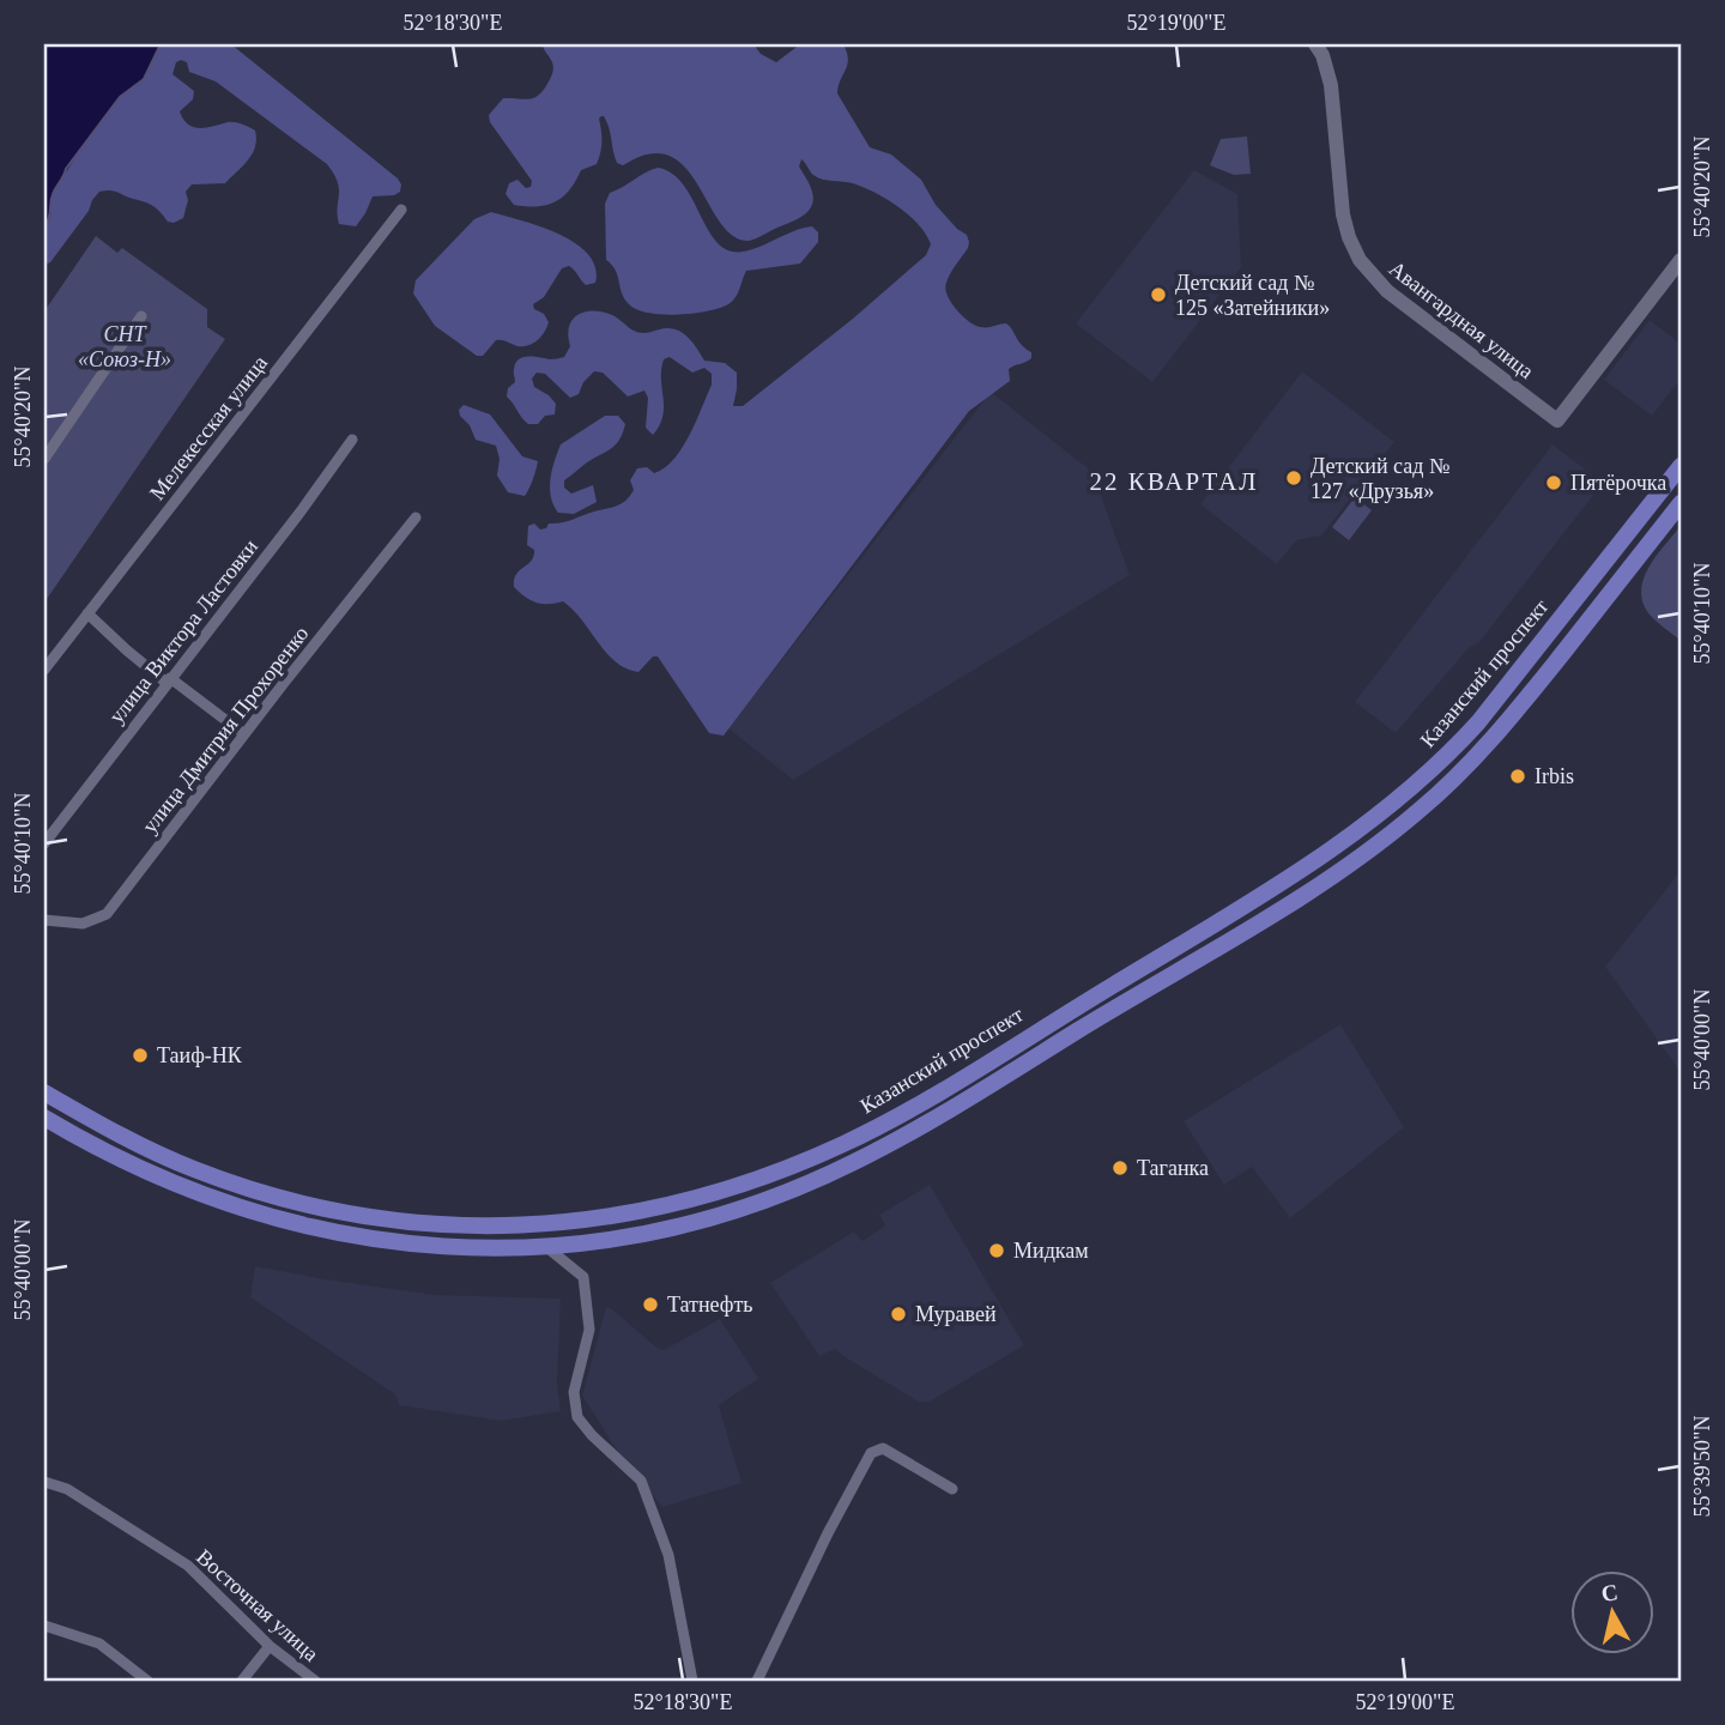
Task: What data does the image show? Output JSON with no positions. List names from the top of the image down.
{
  "streets": {
    "main road": ["Казанский проспект"],
    "street": [
      "Авангардная улица",
      "Мелекесская улица",
      "улица Виктора Ластовки",
      "улица Дмитрия Прохоренко",
      "Восточная улица"
    ]
  },
  "districts": ["22 КВАРТАЛ"],
  "parks": ["СНТ «Союз-Н»"],
  "places": [
    "Детский сад № 125 «Затейники»",
    "Детский сад № 127 «Друзья»",
    "Пятёрочка",
    "Irbis",
    "Таиф-НК",
    "Таганка",
    "Мидкам",
    "Татнефть",
    "Муравей"
  ],
  "north": "top",
  "coordinates": [
    "52°18'30\"E",
    "52°19'00\"E",
    "55°40'20\"N",
    "55°40'10\"N",
    "55°40'00\"N",
    "55°39'50\"N"
  ]
}
